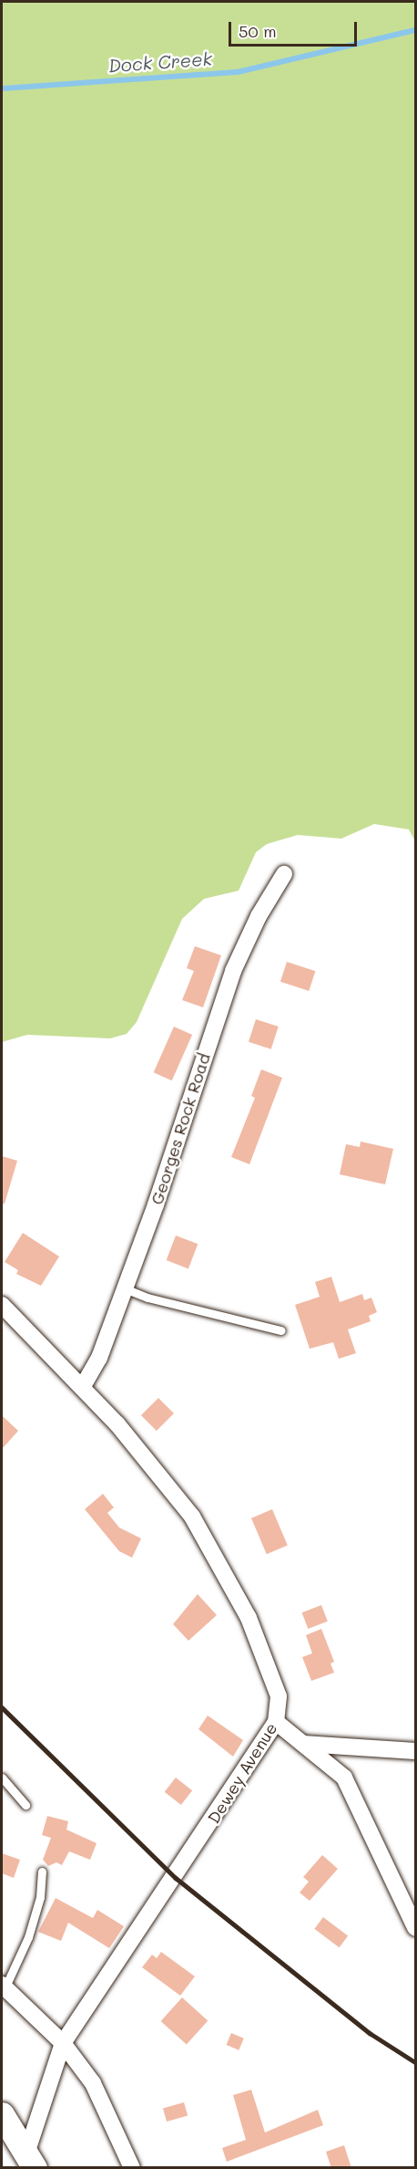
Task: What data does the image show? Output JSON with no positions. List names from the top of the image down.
{
  "streets": {
    "street": ["Georges Rock Road", "Dewey Avenue"]
  },
  "crossings": [
    ["Georges Rock Road", "Dewey Avenue"]
  ],
  "water": ["Dock Creek"],
  "scale_bar": "50 m"
}
